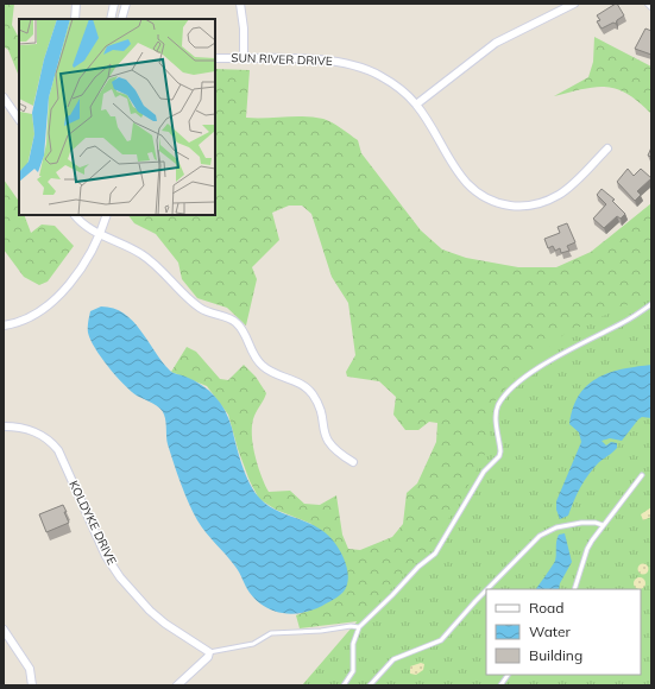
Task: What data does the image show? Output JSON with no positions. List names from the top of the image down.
{
  "streets": {
    "street": ["SUN RIVER DRIVE", "KOLDYKE DRIVE"]
  },
  "legend": ["Road", "Water", "Building"]
}
